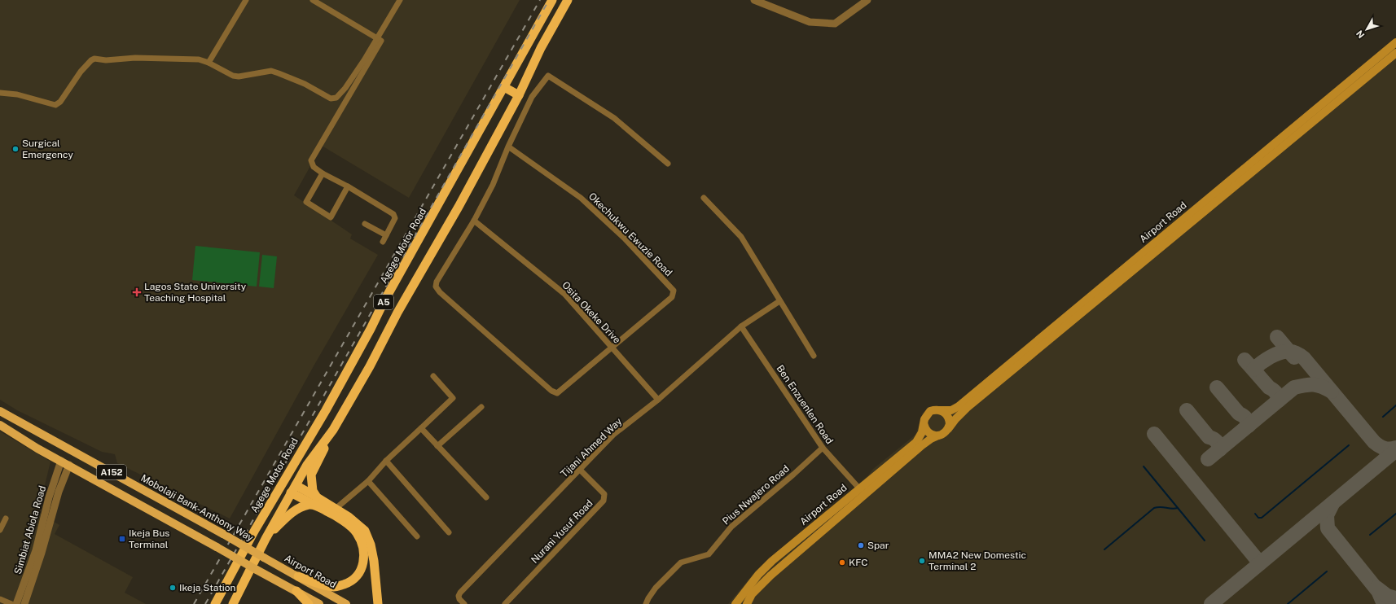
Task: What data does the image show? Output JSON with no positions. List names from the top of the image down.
{
  "streets": {
    "highway": ["Agege Motor Road", "A5"],
    "main road": ["Airport Road", "A152", "Mobolaji Bank-Anthony Way"],
    "street": [
      "Okechukwu Ewuzie Road",
      "Osita Okeke Drive",
      "Ben Enzuenlen Road",
      "Tijani Ahmed Way",
      "Pius Nwajero Road",
      "Simbiat Abiola Road",
      "Nurani Yusuf Road"
    ]
  },
  "crossings": [
    ["Airport Road", "Ben Enzuenlen Road"],
    ["Airport Road", "Mobolaji Bank-Anthony Way"],
    ["Okechukwu Ewuzie Road", "Osita Okeke Drive"],
    ["Osita Okeke Drive", "Tijani Ahmed Way"],
    ["Ben Enzuenlen Road", "Tijani Ahmed Way"],
    ["Ben Enzuenlen Road", "Pius Nwajero Road"],
    ["Tijani Ahmed Way", "Nurani Yusuf Road"],
    ["A152", "Simbiat Abiola Road"]
  ],
  "places": {
    "other": [
      "Surgical Emergency",
      "Spar",
      "MMA2 New Domestic Terminal 2",
      "KFC",
      "Ikeja Station"
    ],
    "health": ["Lagos State University Teaching Hospital"],
    "transit": ["Ikeja Bus Terminal"]
  },
  "north": "bottom left"
}
